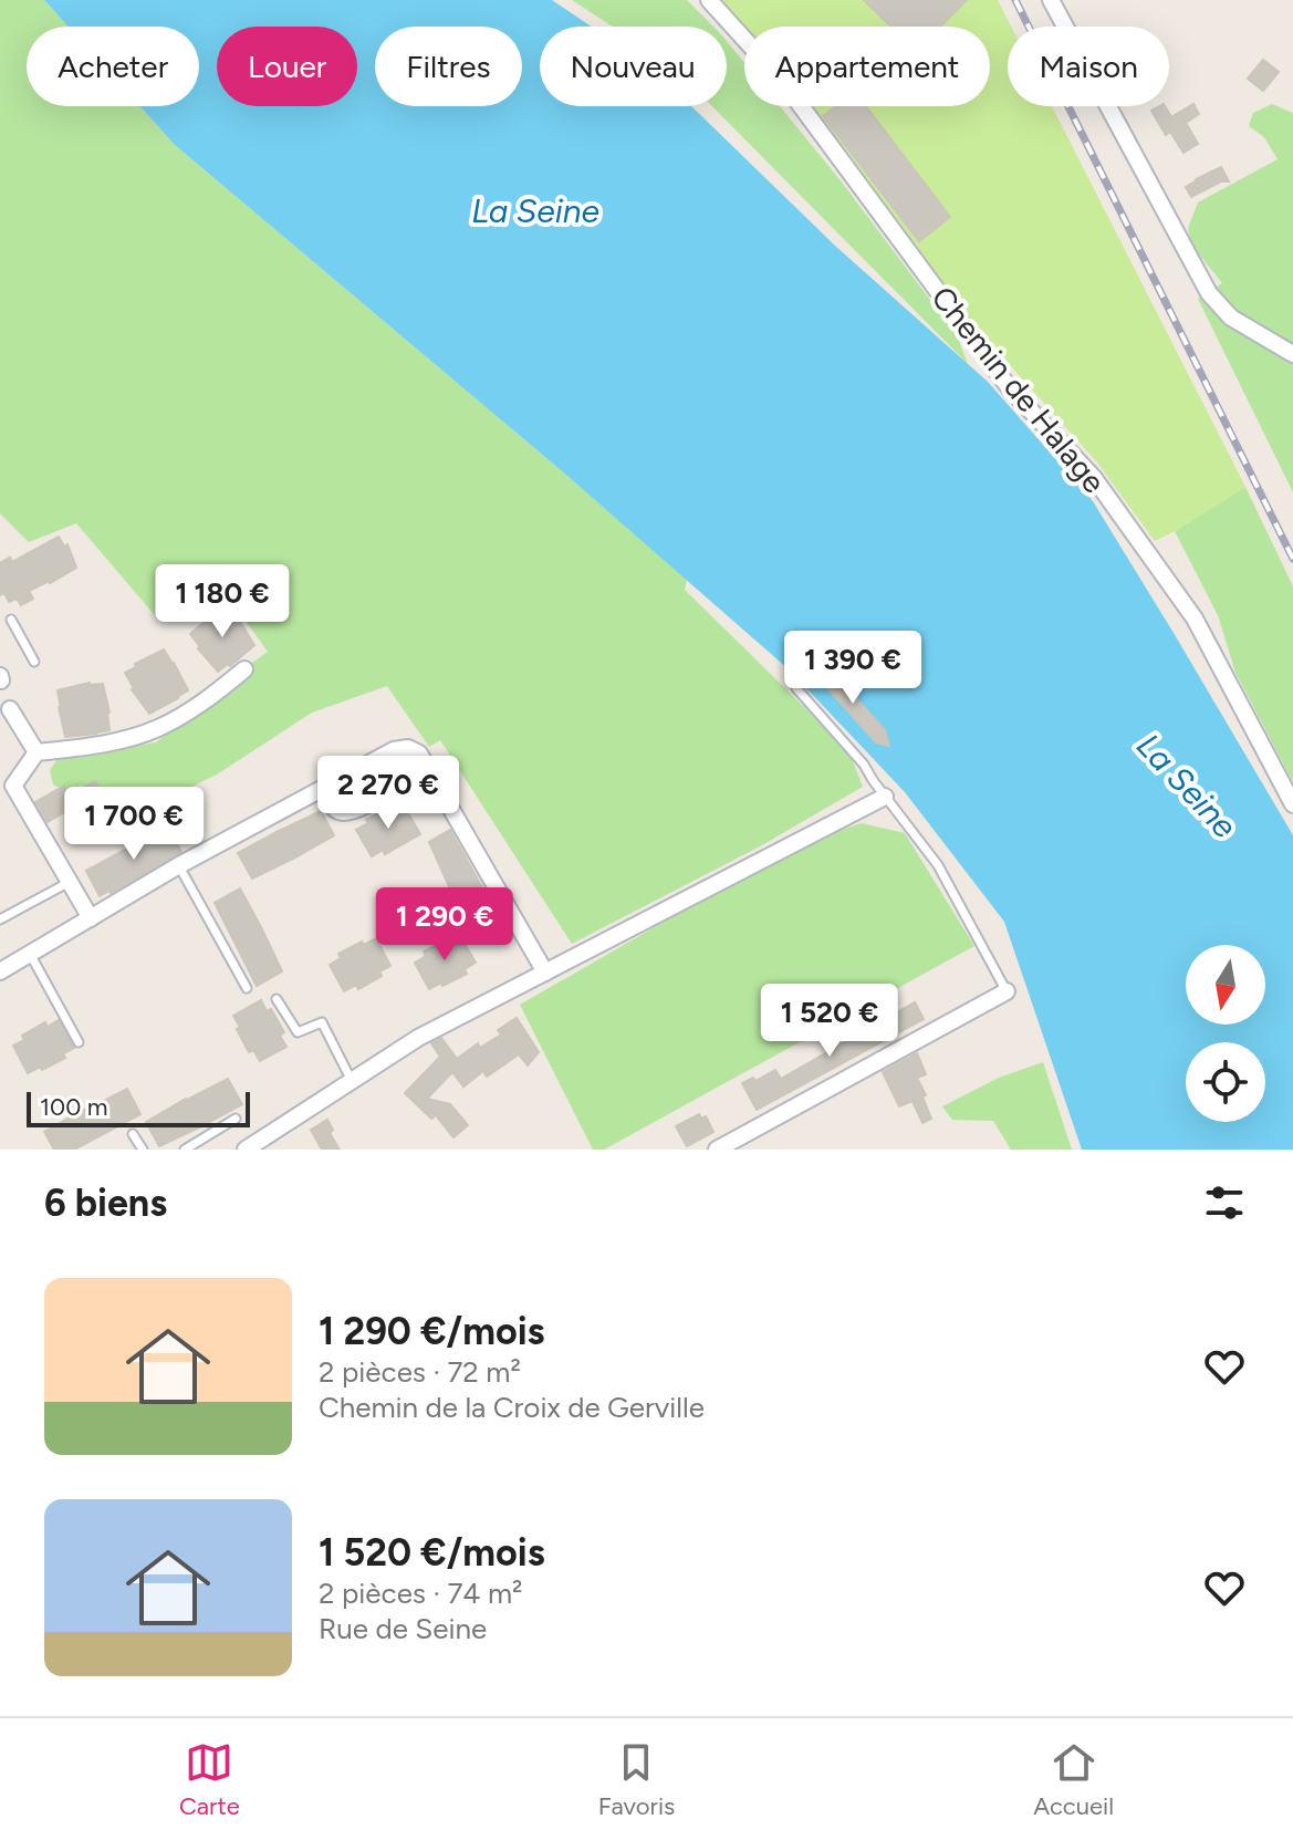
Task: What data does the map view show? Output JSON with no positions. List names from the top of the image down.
{
  "streets": {
    "street": ["Chemin de Halage"]
  },
  "water": ["La Seine"],
  "scale_bar": "100 m",
  "north": "bottom",
  "page": {
    "chip": [
      "Acheter",
      "Louer",
      "Filtres",
      "Nouveau",
      "Appartement",
      "Maison"
    ],
    "price": [
      "1 180 €",
      "1 390 €",
      "2 270 €",
      "1 700 €",
      "1 290 €",
      "1 520 €"
    ],
    "scale": "100 m",
    "heading": "6 biens",
    "list": [
      {
        "name": "1 290 €/mois",
        "note": "2 pièces · 72 m² · Chemin de la Croix de Gerville"
      },
      {
        "name": "1 520 €/mois",
        "note": "2 pièces · 74 m² · Rue de Seine"
      }
    ],
    "tabs": ["Carte", "Favoris", "Accueil"]
  }
}
